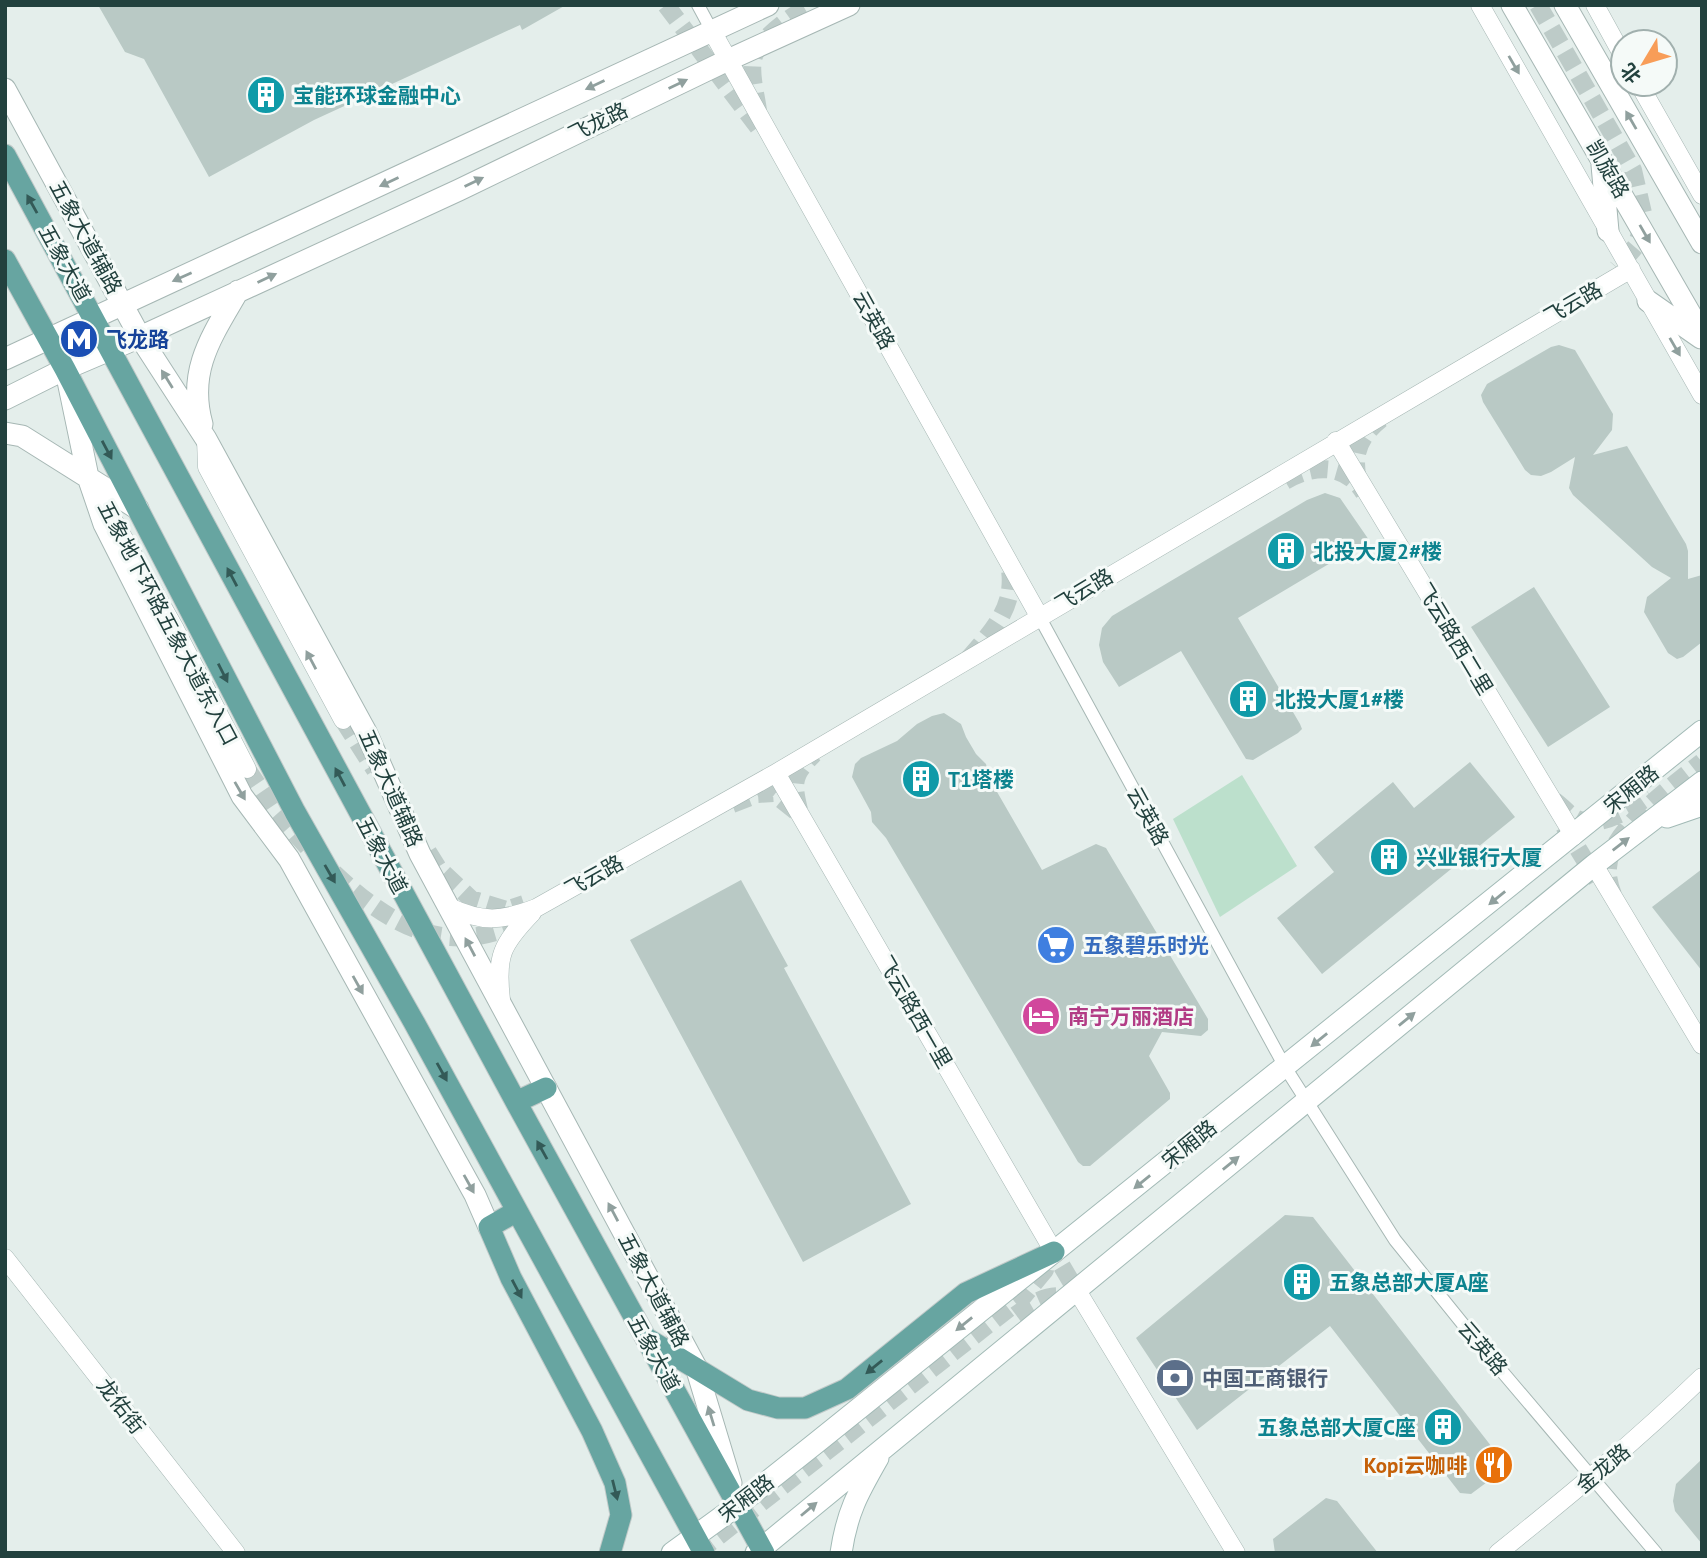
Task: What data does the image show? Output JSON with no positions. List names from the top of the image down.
{
  "streets": {
    "main road": ["五象大道"],
    "street": [
      "飞龙路",
      "凯旋路",
      "五象大道辅路",
      "飞云路",
      "云英路",
      "五象地下环路五象大道东入口",
      "飞云路西二里",
      "宋厢路",
      "飞云路西一里",
      "龙佑街",
      "金龙路"
    ]
  },
  "crossings": [
    ["飞龙路", "五象大道辅路"],
    ["飞龙路", "五象大道"],
    ["飞龙路", "云英路"],
    ["五象大道辅路", "五象大道"],
    ["五象大道辅路", "飞云路"],
    ["五象大道辅路", "宋厢路"],
    ["五象大道", "宋厢路"],
    ["飞云路", "云英路"],
    ["飞云路", "飞云路西二里"],
    ["飞云路", "飞云路西一里"],
    ["云英路", "宋厢路"],
    ["云英路", "金龙路"],
    ["飞云路西二里", "宋厢路"],
    ["宋厢路", "飞云路西一里"]
  ],
  "places": {
    "building": [
      "宝能环球金融中心",
      "北投大厦2#楼",
      "北投大厦1#楼",
      "T1塔楼",
      "兴业银行大厦",
      "五象总部大厦A座",
      "五象总部大厦C座"
    ],
    "metro station": ["飞龙路"],
    "supermarket": ["五象碧乐时光"],
    "hotel": ["南宁万丽酒店"],
    "bank": ["中国工商银行"],
    "restaurant": ["Kopi云咖啡"]
  },
  "north": "bottom left"
}
